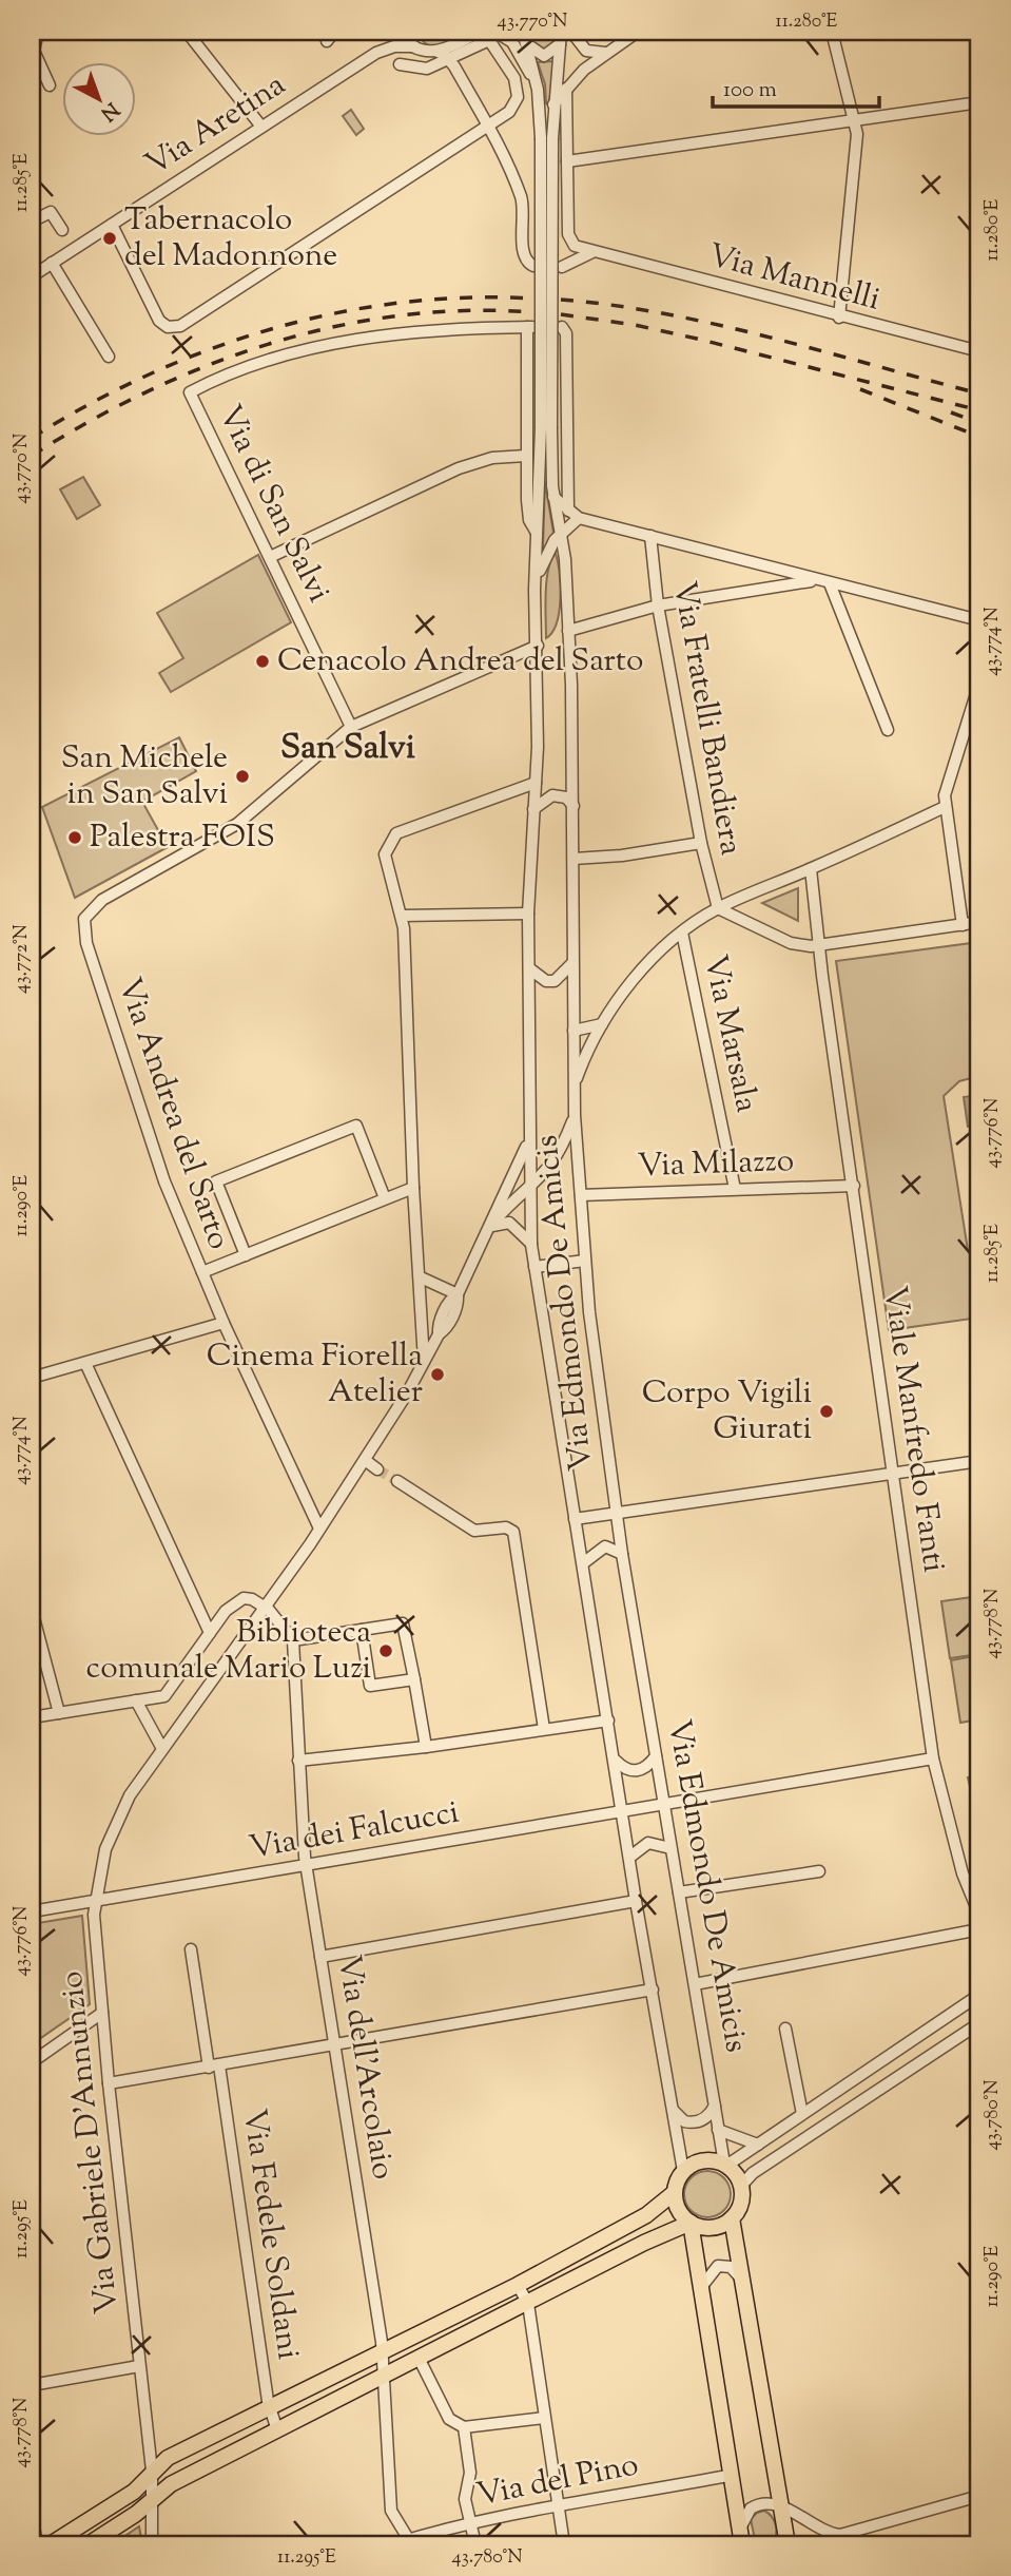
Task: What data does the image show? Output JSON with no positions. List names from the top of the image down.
{
  "streets": {
    "street": [
      "Via Aretina",
      "Via Mannelli",
      "Via di San Salvi",
      "Via Fratelli Bandiera",
      "Via Marsala",
      "Via Andrea del Sarto",
      "Via Milazzo",
      "Via Edmondo De Amicis",
      "Viale Manfredo Fanti",
      "Via dei Falcucci",
      "Via dell'Arcolaio",
      "Via Gabriele D'Annunzio",
      "Via Fedele Soldani",
      "Via del Pino"
    ]
  },
  "crossings": [
    ["Via di San Salvi", "Via Andrea del Sarto"],
    ["Via Marsala", "Via Milazzo"],
    ["Via Andrea del Sarto", "Via Gabriele D'Annunzio"],
    ["Via Milazzo", "Via Edmondo De Amicis"],
    ["Via Milazzo", "Viale Manfredo Fanti"],
    ["Via Edmondo De Amicis", "Via dei Falcucci"],
    ["Via Edmondo De Amicis", "Via Gabriele D'Annunzio"],
    ["Viale Manfredo Fanti", "Via dei Falcucci"],
    ["Via dei Falcucci", "Via dell'Arcolaio"],
    ["Via dei Falcucci", "Via Gabriele D'Annunzio"],
    ["Via dell'Arcolaio", "Via del Pino"]
  ],
  "districts": ["San Salvi"],
  "places": [
    "Tabernacolo del Madonnone",
    "Cenacolo Andrea del Sarto",
    "San Michele in San Salvi",
    "Palestra FOIS",
    "Cinema Fiorella Atelier",
    "Corpo Vigili Giurati",
    "Biblioteca comunale Mario Luzi"
  ],
  "scale_bar": "100 m",
  "north": "bottom right",
  "coordinates": [
    "43.770°N",
    "11.280°E",
    "11.285°E",
    "43.774°N",
    "43.772°N",
    "43.776°N",
    "11.290°E",
    "43.778°N",
    "43.780°N",
    "11.295°E"
  ]
}
